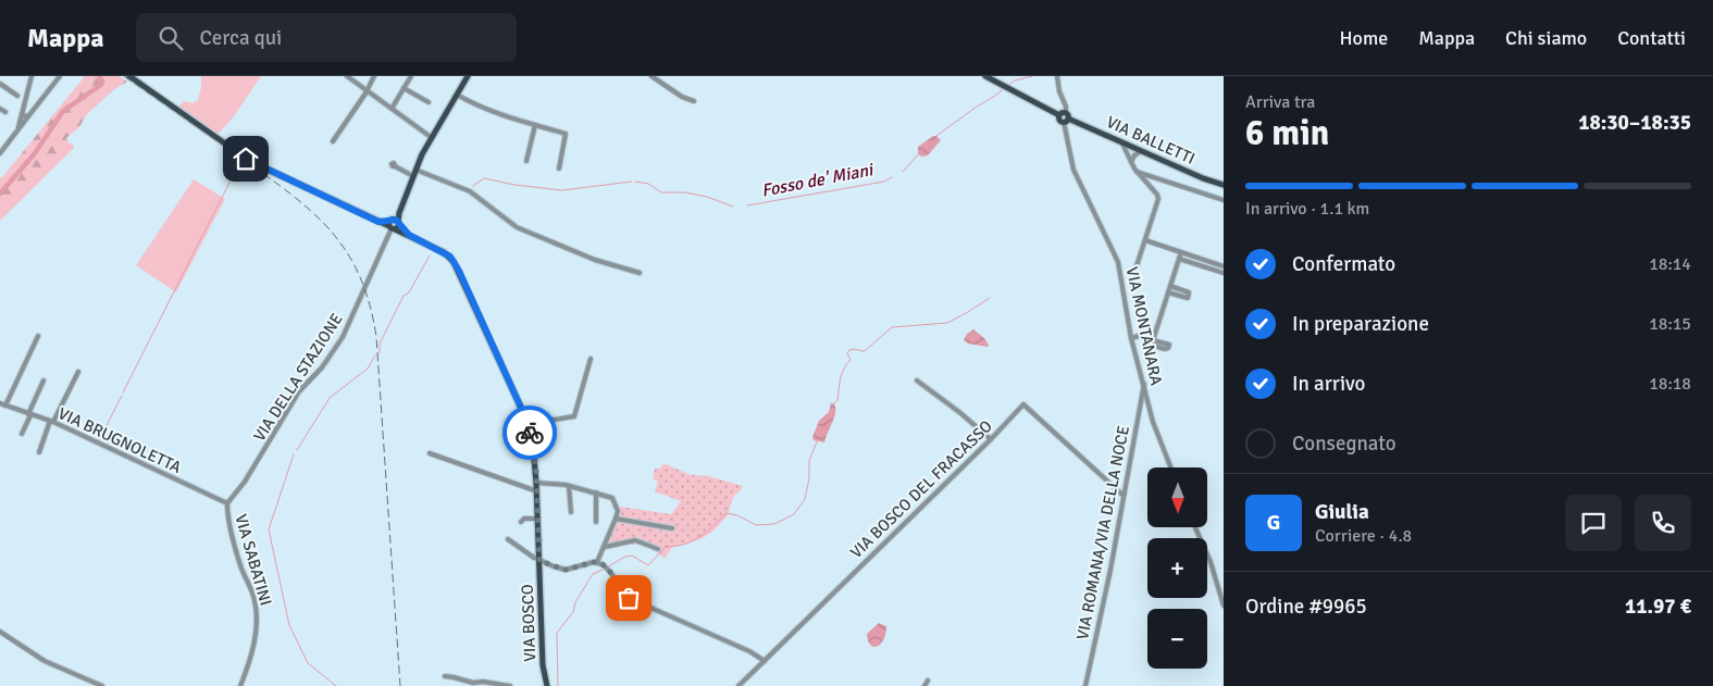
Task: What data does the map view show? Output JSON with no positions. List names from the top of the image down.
{
  "streets": {
    "main road": ["VIA BALLETTI", "VIA BOSCO"],
    "street": [
      "VIA MONTANARA",
      "VIA DELLA STAZIONE",
      "VIA BRUGNOLETTA",
      "VIA BOSCO DEL FRACASSO",
      "VIA ROMANA/VIA DELLA NOCE",
      "VIA SABATINI"
    ]
  },
  "crossings": [
    ["VIA BALLETTI", "VIA MONTANARA"],
    ["VIA MONTANARA", "VIA ROMANA/VIA DELLA NOCE"],
    ["VIA DELLA STAZIONE", "VIA BRUGNOLETTA"],
    ["VIA DELLA STAZIONE", "VIA SABATINI"],
    ["VIA DELLA STAZIONE", "VIA BOSCO"],
    ["VIA BRUGNOLETTA", "VIA SABATINI"],
    ["VIA BOSCO DEL FRACASSO", "VIA ROMANA/VIA DELLA NOCE"]
  ],
  "water": ["Fosso de' Miani"],
  "north": "bottom",
  "page": {
    "header": "Mappa",
    "search": "Cerca qui",
    "nav": [
      "Home",
      "Mappa",
      "Chi siamo",
      "Contatti"
    ],
    "heading": ["6 min", "Arriva tra", "18:30–18:35"],
    "panel": [
      "Giulia",
      "Corriere · 4.8",
      "Ordine #9965",
      "11.97 €"
    ],
    "bar": "In arrivo · 1.1 km",
    "list": [
      ["Confermato", "18:14"],
      ["In preparazione", "18:15"],
      ["In arrivo", "18:18"],
      "Consegnato"
    ],
    "map_buttons": ["+", "−"],
    "round": "G"
  }
}
